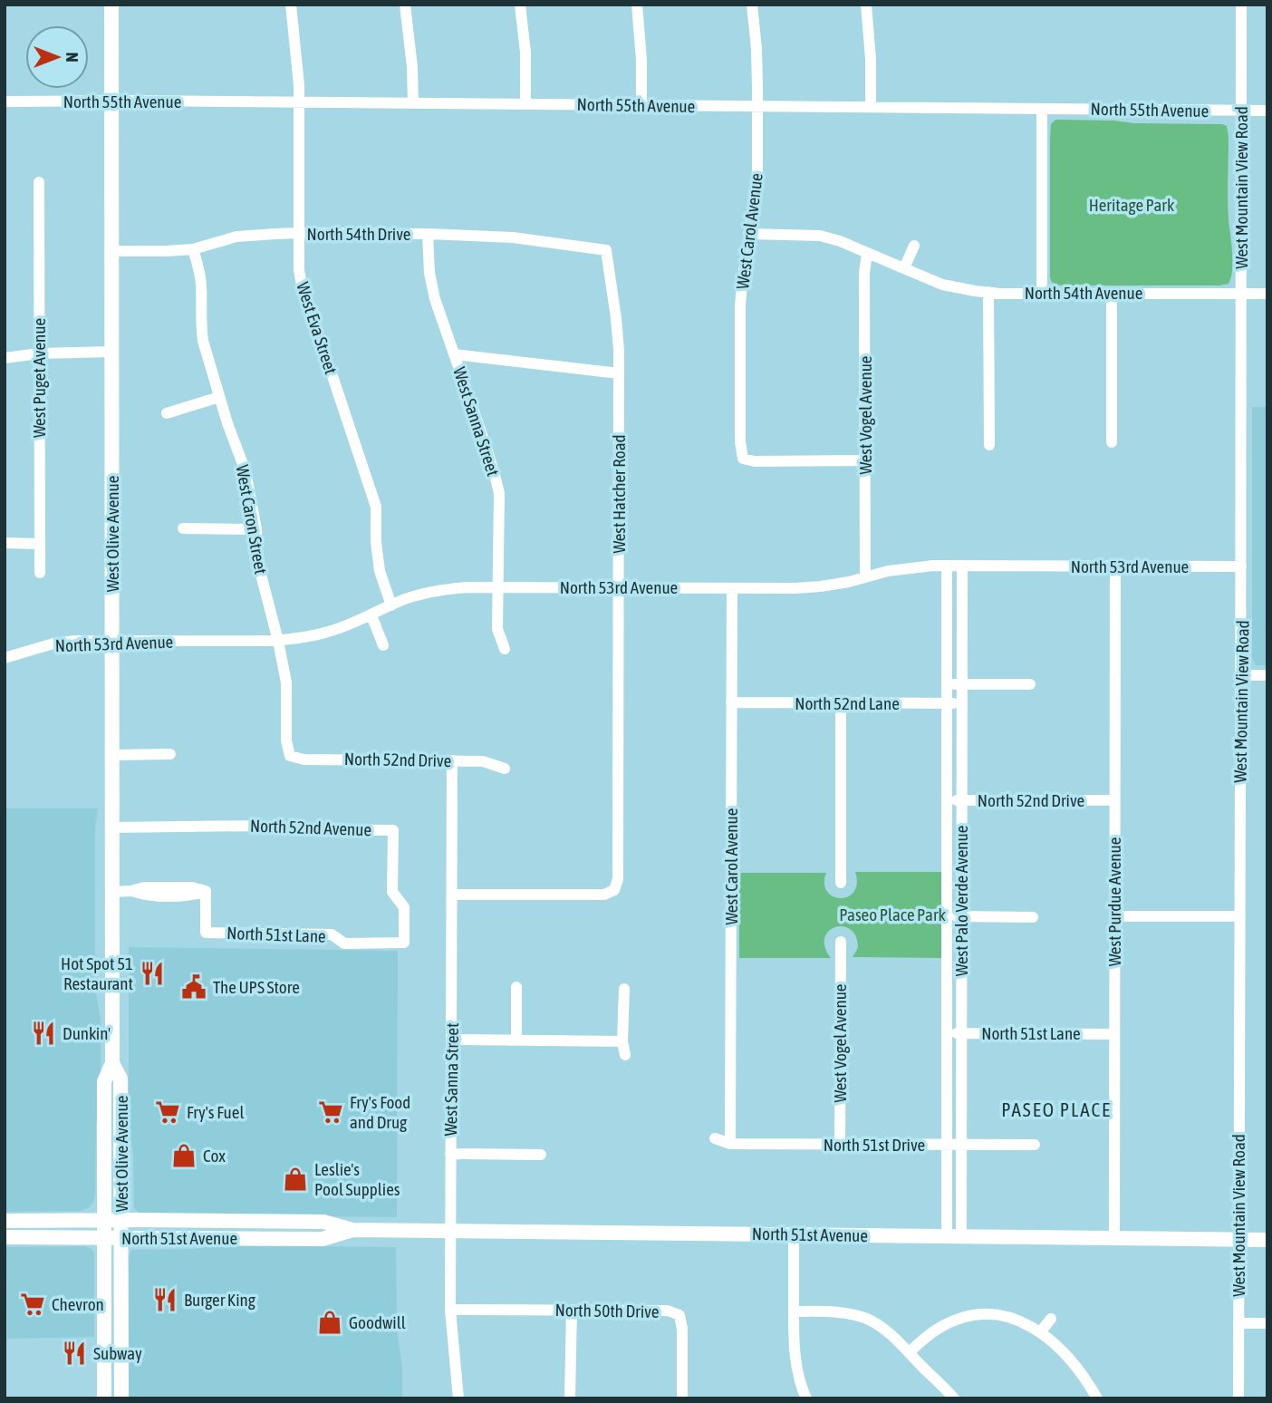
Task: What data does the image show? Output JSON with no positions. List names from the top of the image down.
{
  "streets": {
    "main road": ["West Olive Avenue", "North 51st Avenue"],
    "street": [
      "North 55th Avenue",
      "West Mountain View Road",
      "West Carol Avenue",
      "North 54th Drive",
      "North 54th Avenue",
      "West Eva Street",
      "West Puget Avenue",
      "West Vogel Avenue",
      "West Sanna Street",
      "West Hatcher Road",
      "West Caron Street",
      "North 53rd Avenue",
      "North 52nd Lane",
      "North 52nd Drive",
      "North 52nd Avenue",
      "West Palo Verde Avenue",
      "West Purdue Avenue",
      "North 51st Lane",
      "North 51st Drive",
      "North 50th Drive"
    ]
  },
  "crossings": [
    ["North 55th Avenue", "West Mountain View Road"],
    ["North 55th Avenue", "West Carol Avenue"],
    ["North 55th Avenue", "West Eva Street"],
    ["North 55th Avenue", "West Olive Avenue"],
    ["West Mountain View Road", "North 54th Avenue"],
    ["West Mountain View Road", "North 53rd Avenue"],
    ["West Mountain View Road", "North 51st Avenue"],
    ["West Carol Avenue", "North 54th Avenue"],
    ["West Carol Avenue", "West Vogel Avenue"],
    ["West Carol Avenue", "North 53rd Avenue"],
    ["West Carol Avenue", "North 52nd Lane"],
    ["West Carol Avenue", "North 51st Drive"],
    ["North 54th Drive", "West Eva Street"],
    ["North 54th Drive", "West Sanna Street"],
    ["North 54th Drive", "West Hatcher Road"],
    ["North 54th Drive", "West Caron Street"],
    ["North 54th Drive", "West Olive Avenue"],
    ["North 54th Avenue", "West Vogel Avenue"],
    ["West Eva Street", "North 53rd Avenue"],
    ["West Vogel Avenue", "North 53rd Avenue"],
    ["West Vogel Avenue", "North 51st Drive"],
    ["West Sanna Street", "West Hatcher Road"],
    ["West Sanna Street", "North 53rd Avenue"],
    ["West Sanna Street", "North 52nd Drive"],
    ["West Sanna Street", "North 51st Avenue"],
    ["West Sanna Street", "North 50th Drive"],
    ["West Hatcher Road", "North 53rd Avenue"],
    ["West Caron Street", "North 53rd Avenue"],
    ["West Caron Street", "North 52nd Drive"],
    ["West Olive Avenue", "North 53rd Avenue"],
    ["West Olive Avenue", "North 52nd Avenue"],
    ["West Olive Avenue", "North 51st Lane"],
    ["West Olive Avenue", "North 51st Avenue"],
    ["North 53rd Avenue", "West Palo Verde Avenue"],
    ["North 53rd Avenue", "West Purdue Avenue"],
    ["North 52nd Lane", "West Palo Verde Avenue"],
    ["North 52nd Drive", "West Palo Verde Avenue"],
    ["North 52nd Drive", "West Purdue Avenue"],
    ["North 52nd Avenue", "North 51st Lane"],
    ["West Palo Verde Avenue", "North 51st Lane"],
    ["West Palo Verde Avenue", "North 51st Drive"],
    ["West Palo Verde Avenue", "North 51st Avenue"],
    ["West Purdue Avenue", "North 51st Lane"],
    ["West Purdue Avenue", "North 51st Avenue"]
  ],
  "districts": ["PASEO PLACE"],
  "parks": ["Heritage Park", "Paseo Place Park"],
  "places": {
    "restaurant": [
      "Hot Spot 51 Restaurant",
      "Dunkin'",
      "Burger King",
      "Subway"
    ],
    "public building": ["The UPS Store"],
    "supermarket": ["Fry's Fuel", "Fry's Food and Drug", "Chevron"],
    "shop": ["Cox", "Leslie's Pool Supplies", "Goodwill"]
  },
  "north": "right"
}
